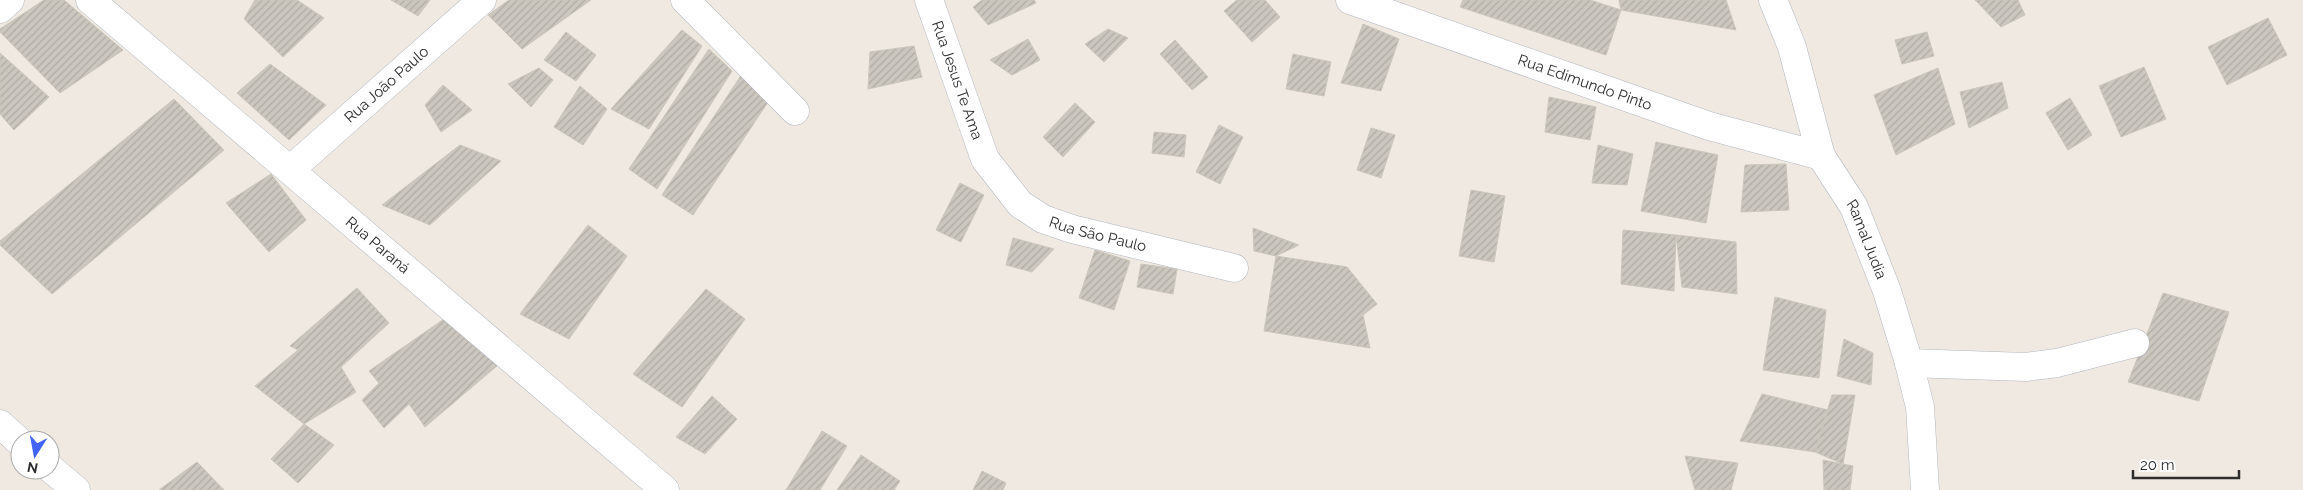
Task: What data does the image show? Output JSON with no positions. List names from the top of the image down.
{
  "streets": {
    "street": [
      "Rua Jesus Te Ama",
      "Rua Edimundo Pinto",
      "Rua João Paulo",
      "Rua São Paulo",
      "Ramal Judia",
      "Rua Paraná"
    ]
  },
  "crossings": [
    ["Rua Jesus Te Ama", "Rua São Paulo"],
    ["Rua Edimundo Pinto", "Ramal Judia"],
    ["Rua João Paulo", "Rua Paraná"]
  ],
  "scale_bar": "20 m",
  "north": "bottom"
}
